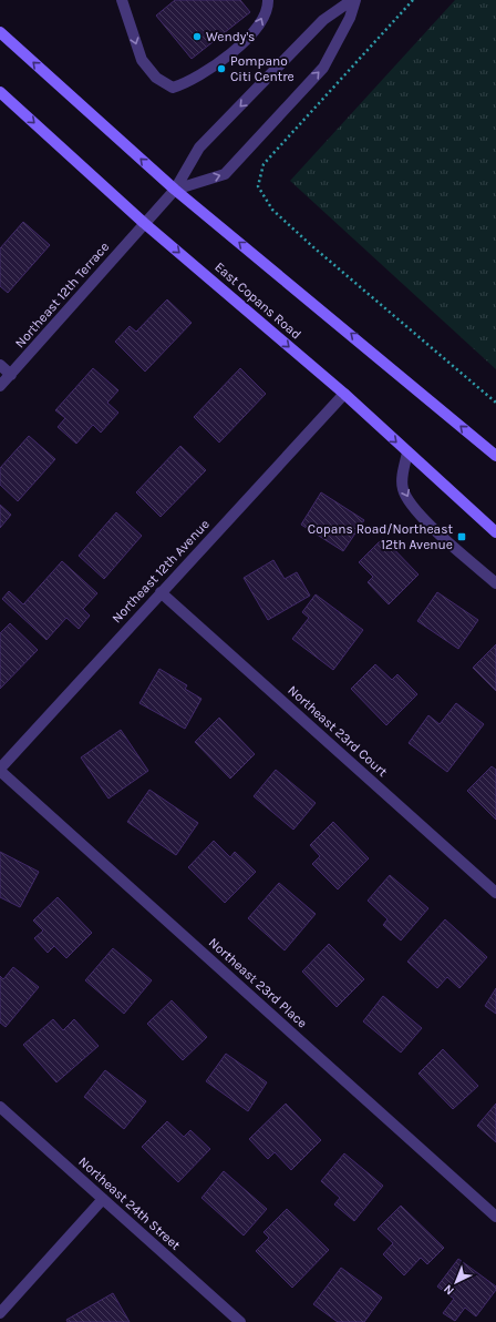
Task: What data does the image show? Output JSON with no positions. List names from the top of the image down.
{
  "streets": {
    "main road": ["East Copans Road"],
    "street": [
      "Northeast 12th Terrace",
      "Northeast 12th Avenue",
      "Northeast 23rd Court",
      "Northeast 23rd Place",
      "Northeast 24th Street"
    ]
  },
  "crossings": [
    ["Northeast 12th Terrace", "East Copans Road"],
    ["East Copans Road", "Northeast 12th Avenue"],
    ["Northeast 12th Avenue", "Northeast 23rd Court"],
    ["Northeast 12th Avenue", "Northeast 23rd Place"]
  ],
  "places": {
    "other": ["Wendy's", "Pompano Citi Centre"],
    "transit": ["Copans Road/Northeast 12th Avenue"]
  },
  "north": "bottom left"
}
